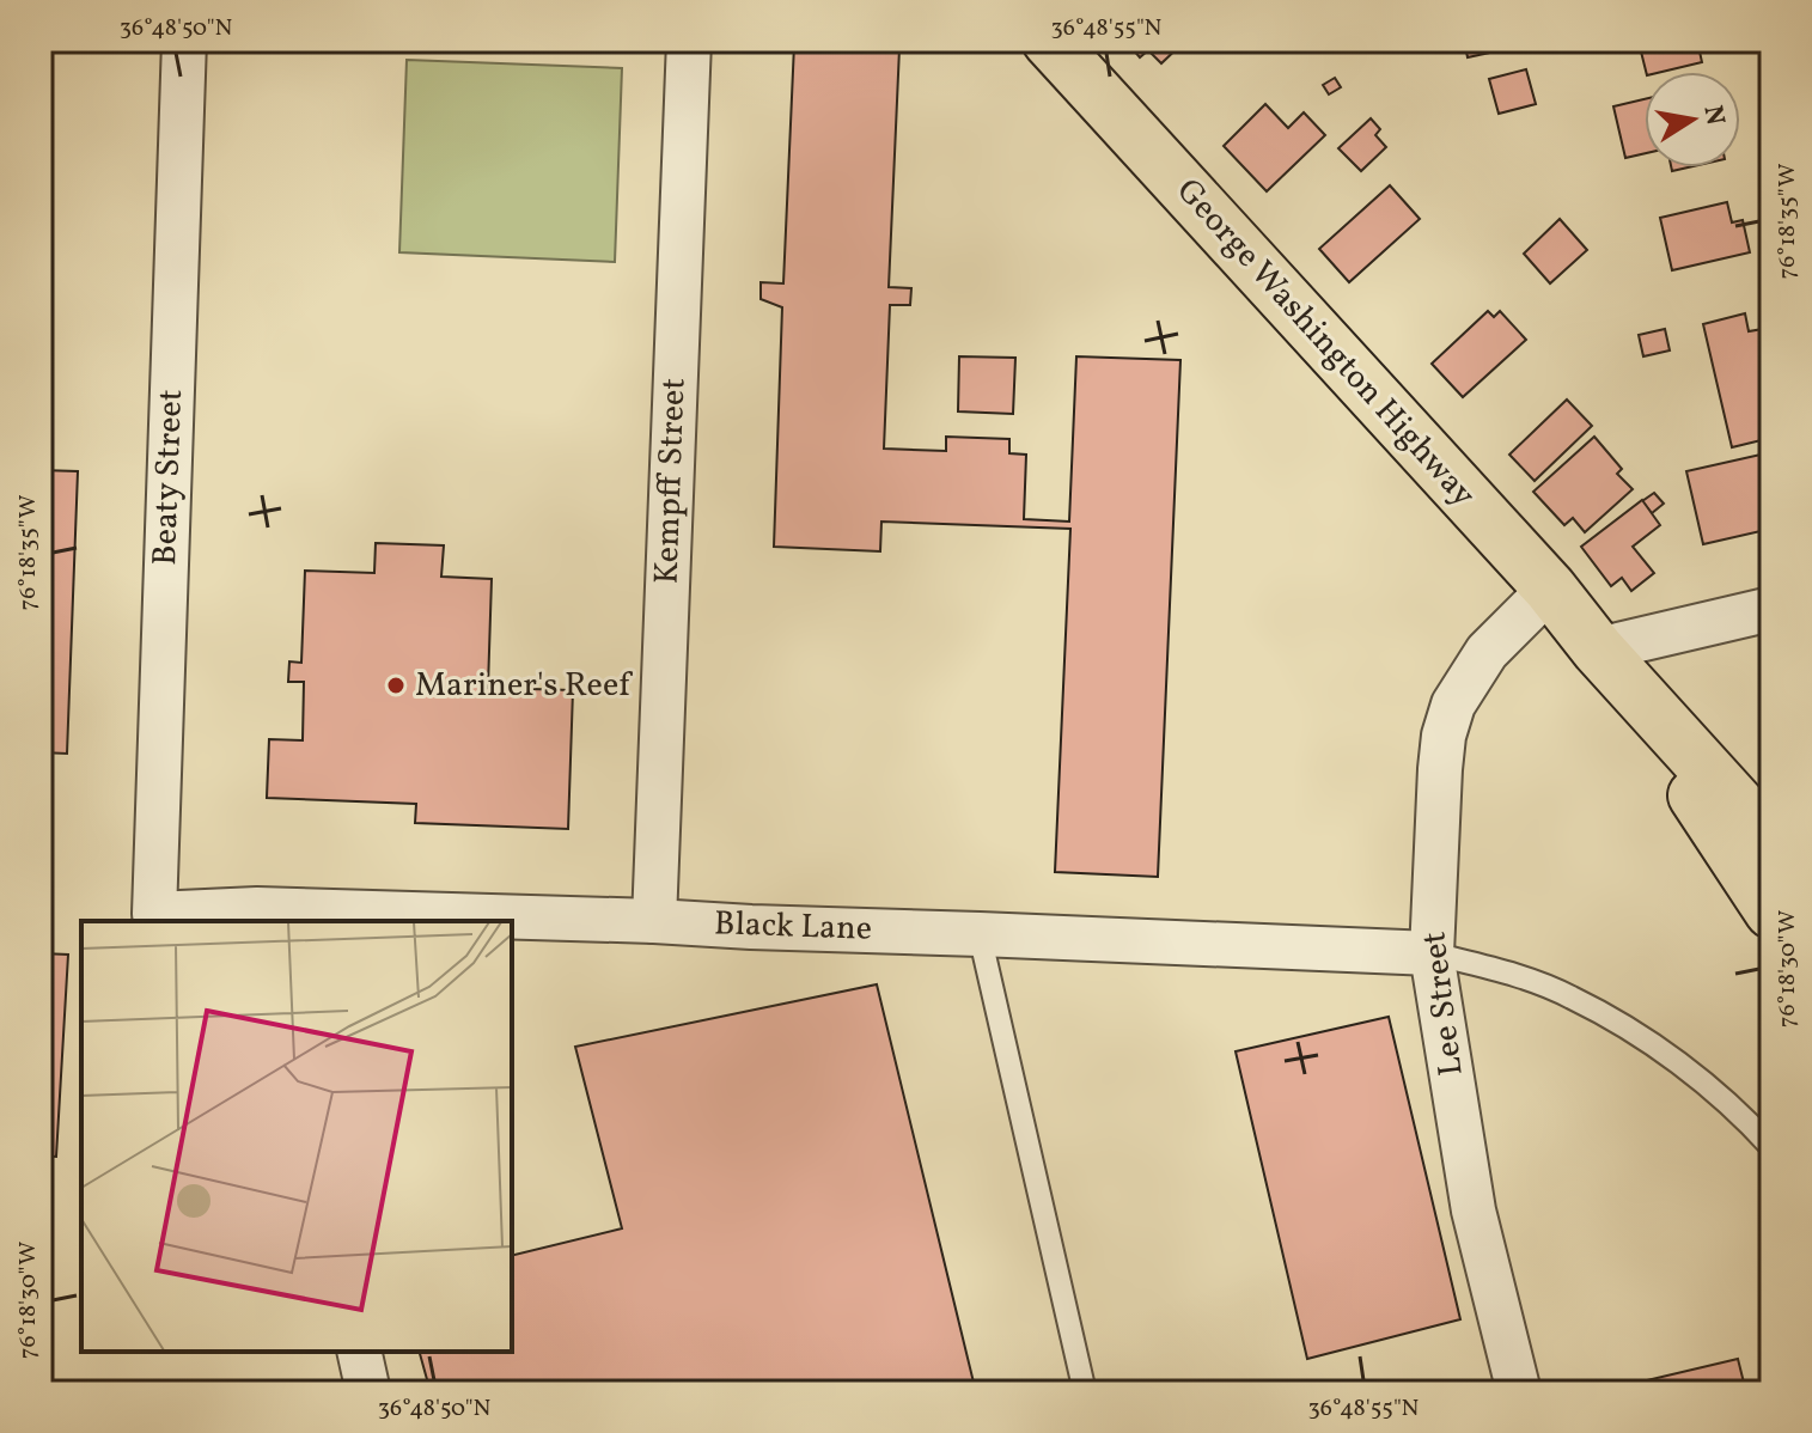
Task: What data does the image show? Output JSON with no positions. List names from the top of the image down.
{
  "streets": {
    "main road": ["George Washington Highway"],
    "street": [
      "Beaty Street",
      "Kempff Street",
      "Black Lane",
      "Lee Street"
    ]
  },
  "crossings": [
    ["George Washington Highway", "Lee Street"],
    ["Beaty Street", "Black Lane"],
    ["Kempff Street", "Black Lane"],
    ["Black Lane", "Lee Street"]
  ],
  "places": ["Mariner's Reef"],
  "north": "right",
  "coordinates": [
    "36°48'50\"N",
    "36°48'55\"N",
    "76°18'35\"W",
    "76°18'30\"W"
  ]
}
